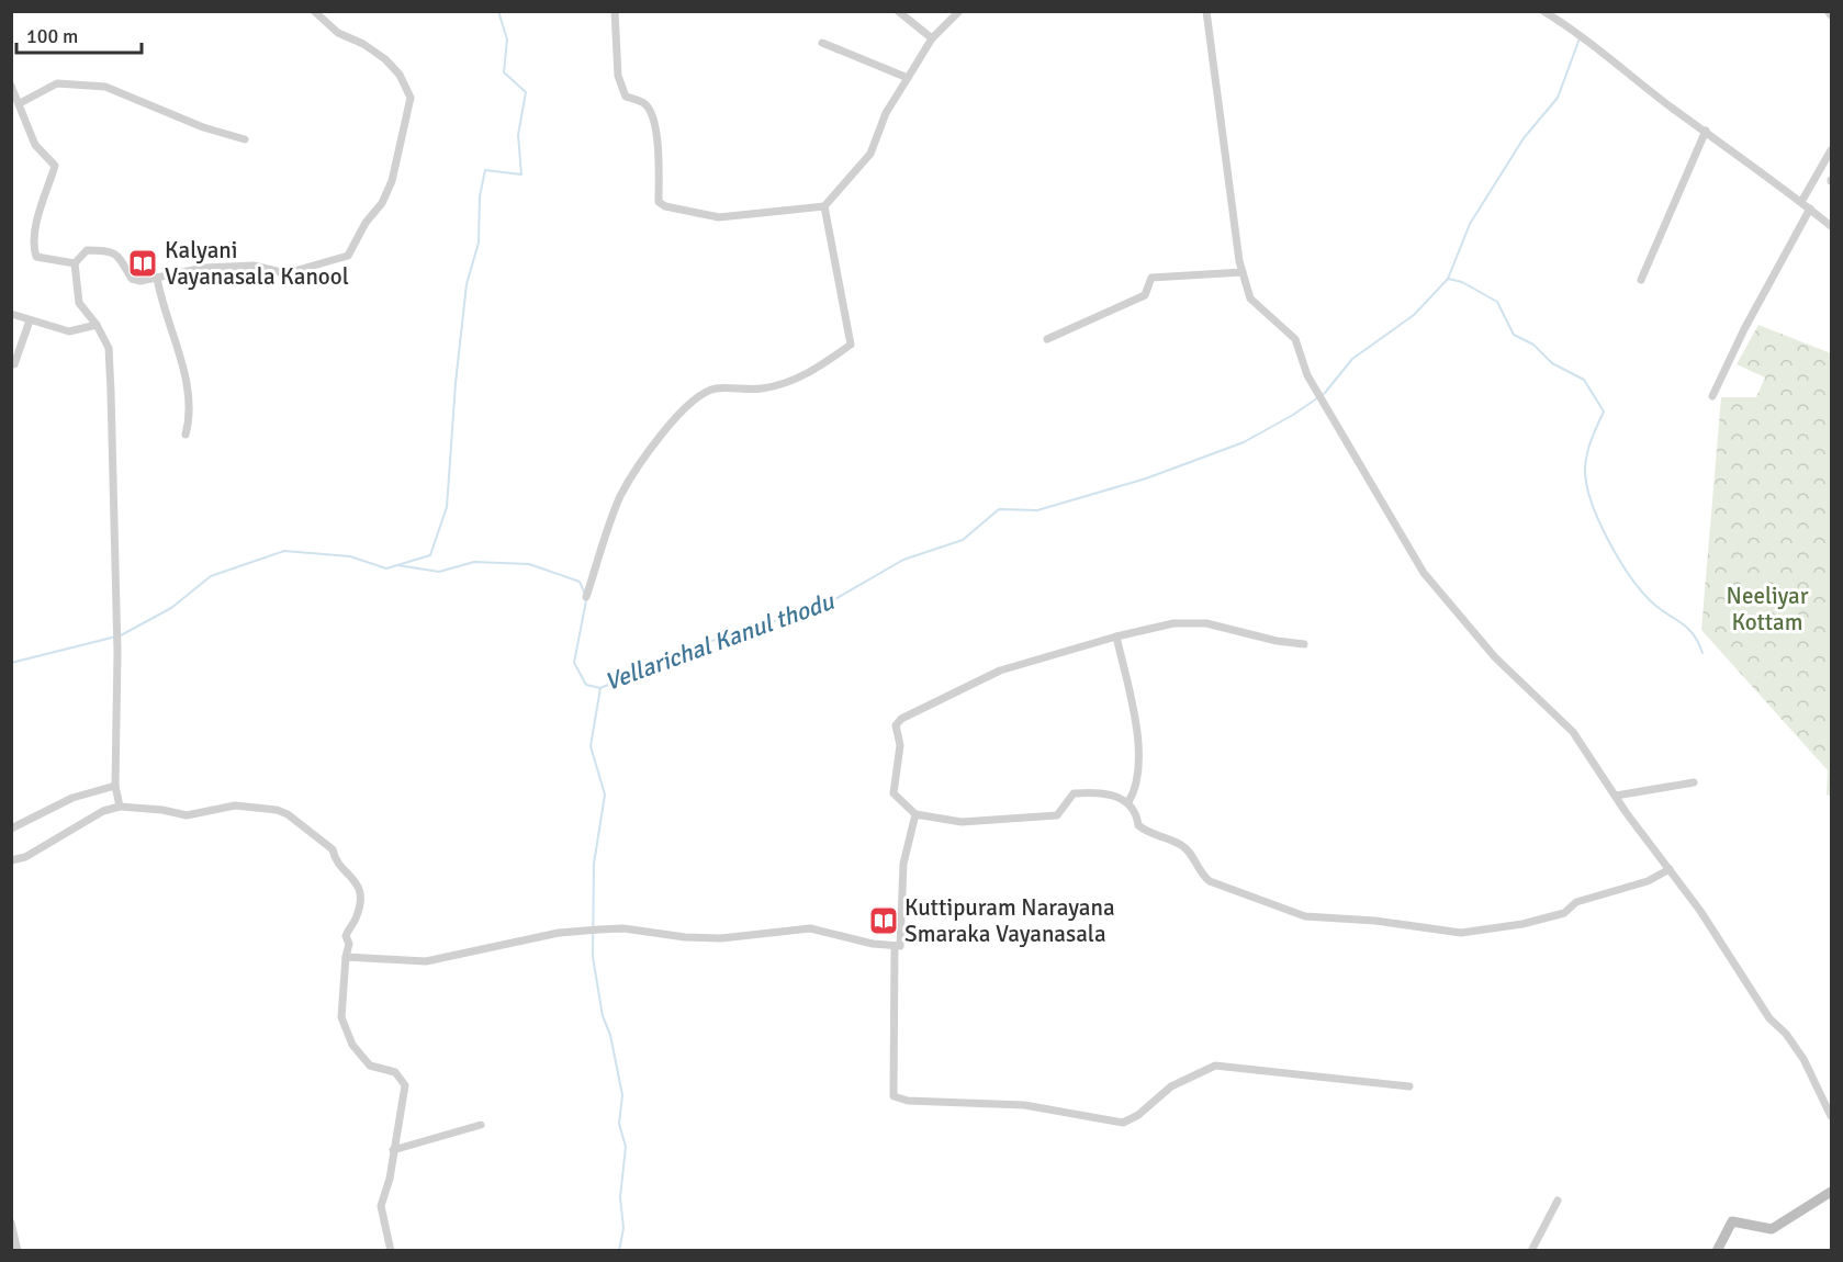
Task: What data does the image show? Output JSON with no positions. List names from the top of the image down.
{
  "water": ["Vellarichal Kanul thodu"],
  "parks": ["Neeliyar Kottam"],
  "places": {
    "library": ["Kalyani Vayanasala Kanool", "Kuttipuram Narayana Smaraka Vayanasala"]
  },
  "scale_bar": "100 m"
}
